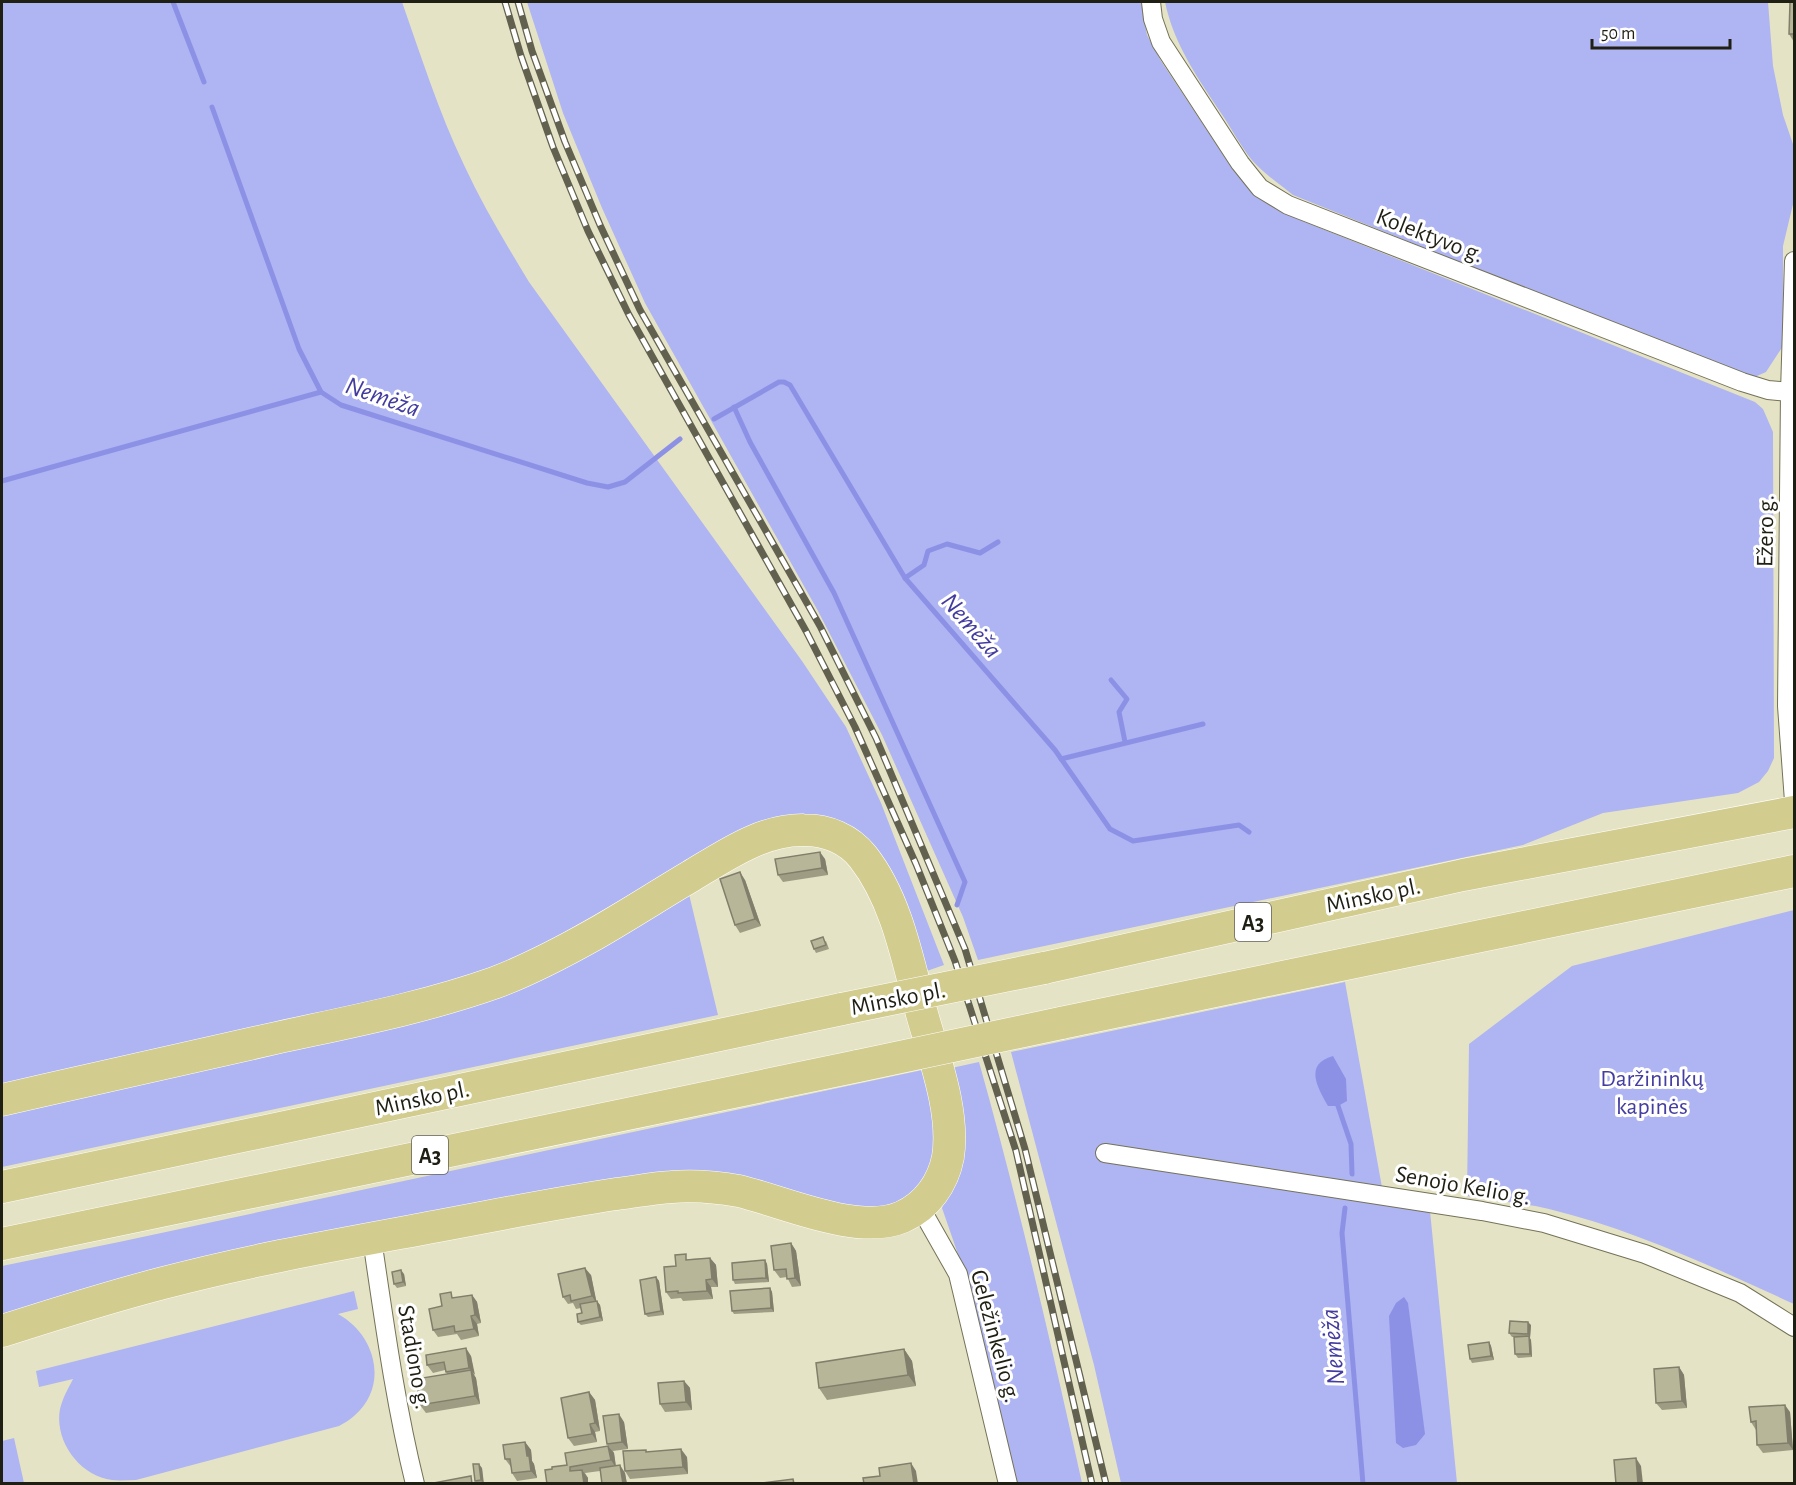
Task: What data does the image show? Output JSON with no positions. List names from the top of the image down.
{
  "streets": {
    "highway": ["Minsko pl.", "A3"],
    "street": [
      "Kolektyvo g.",
      "Ežero g.",
      "Senojo Kelio g.",
      "Geležinkelio g.",
      "Stadiono g."
    ]
  },
  "crossings": [
    ["Kolektyvo g.", "Ežero g."]
  ],
  "water": ["Nemėža"],
  "parks": ["Daržininkų kapinės"],
  "scale_bar": "50 m"
}
